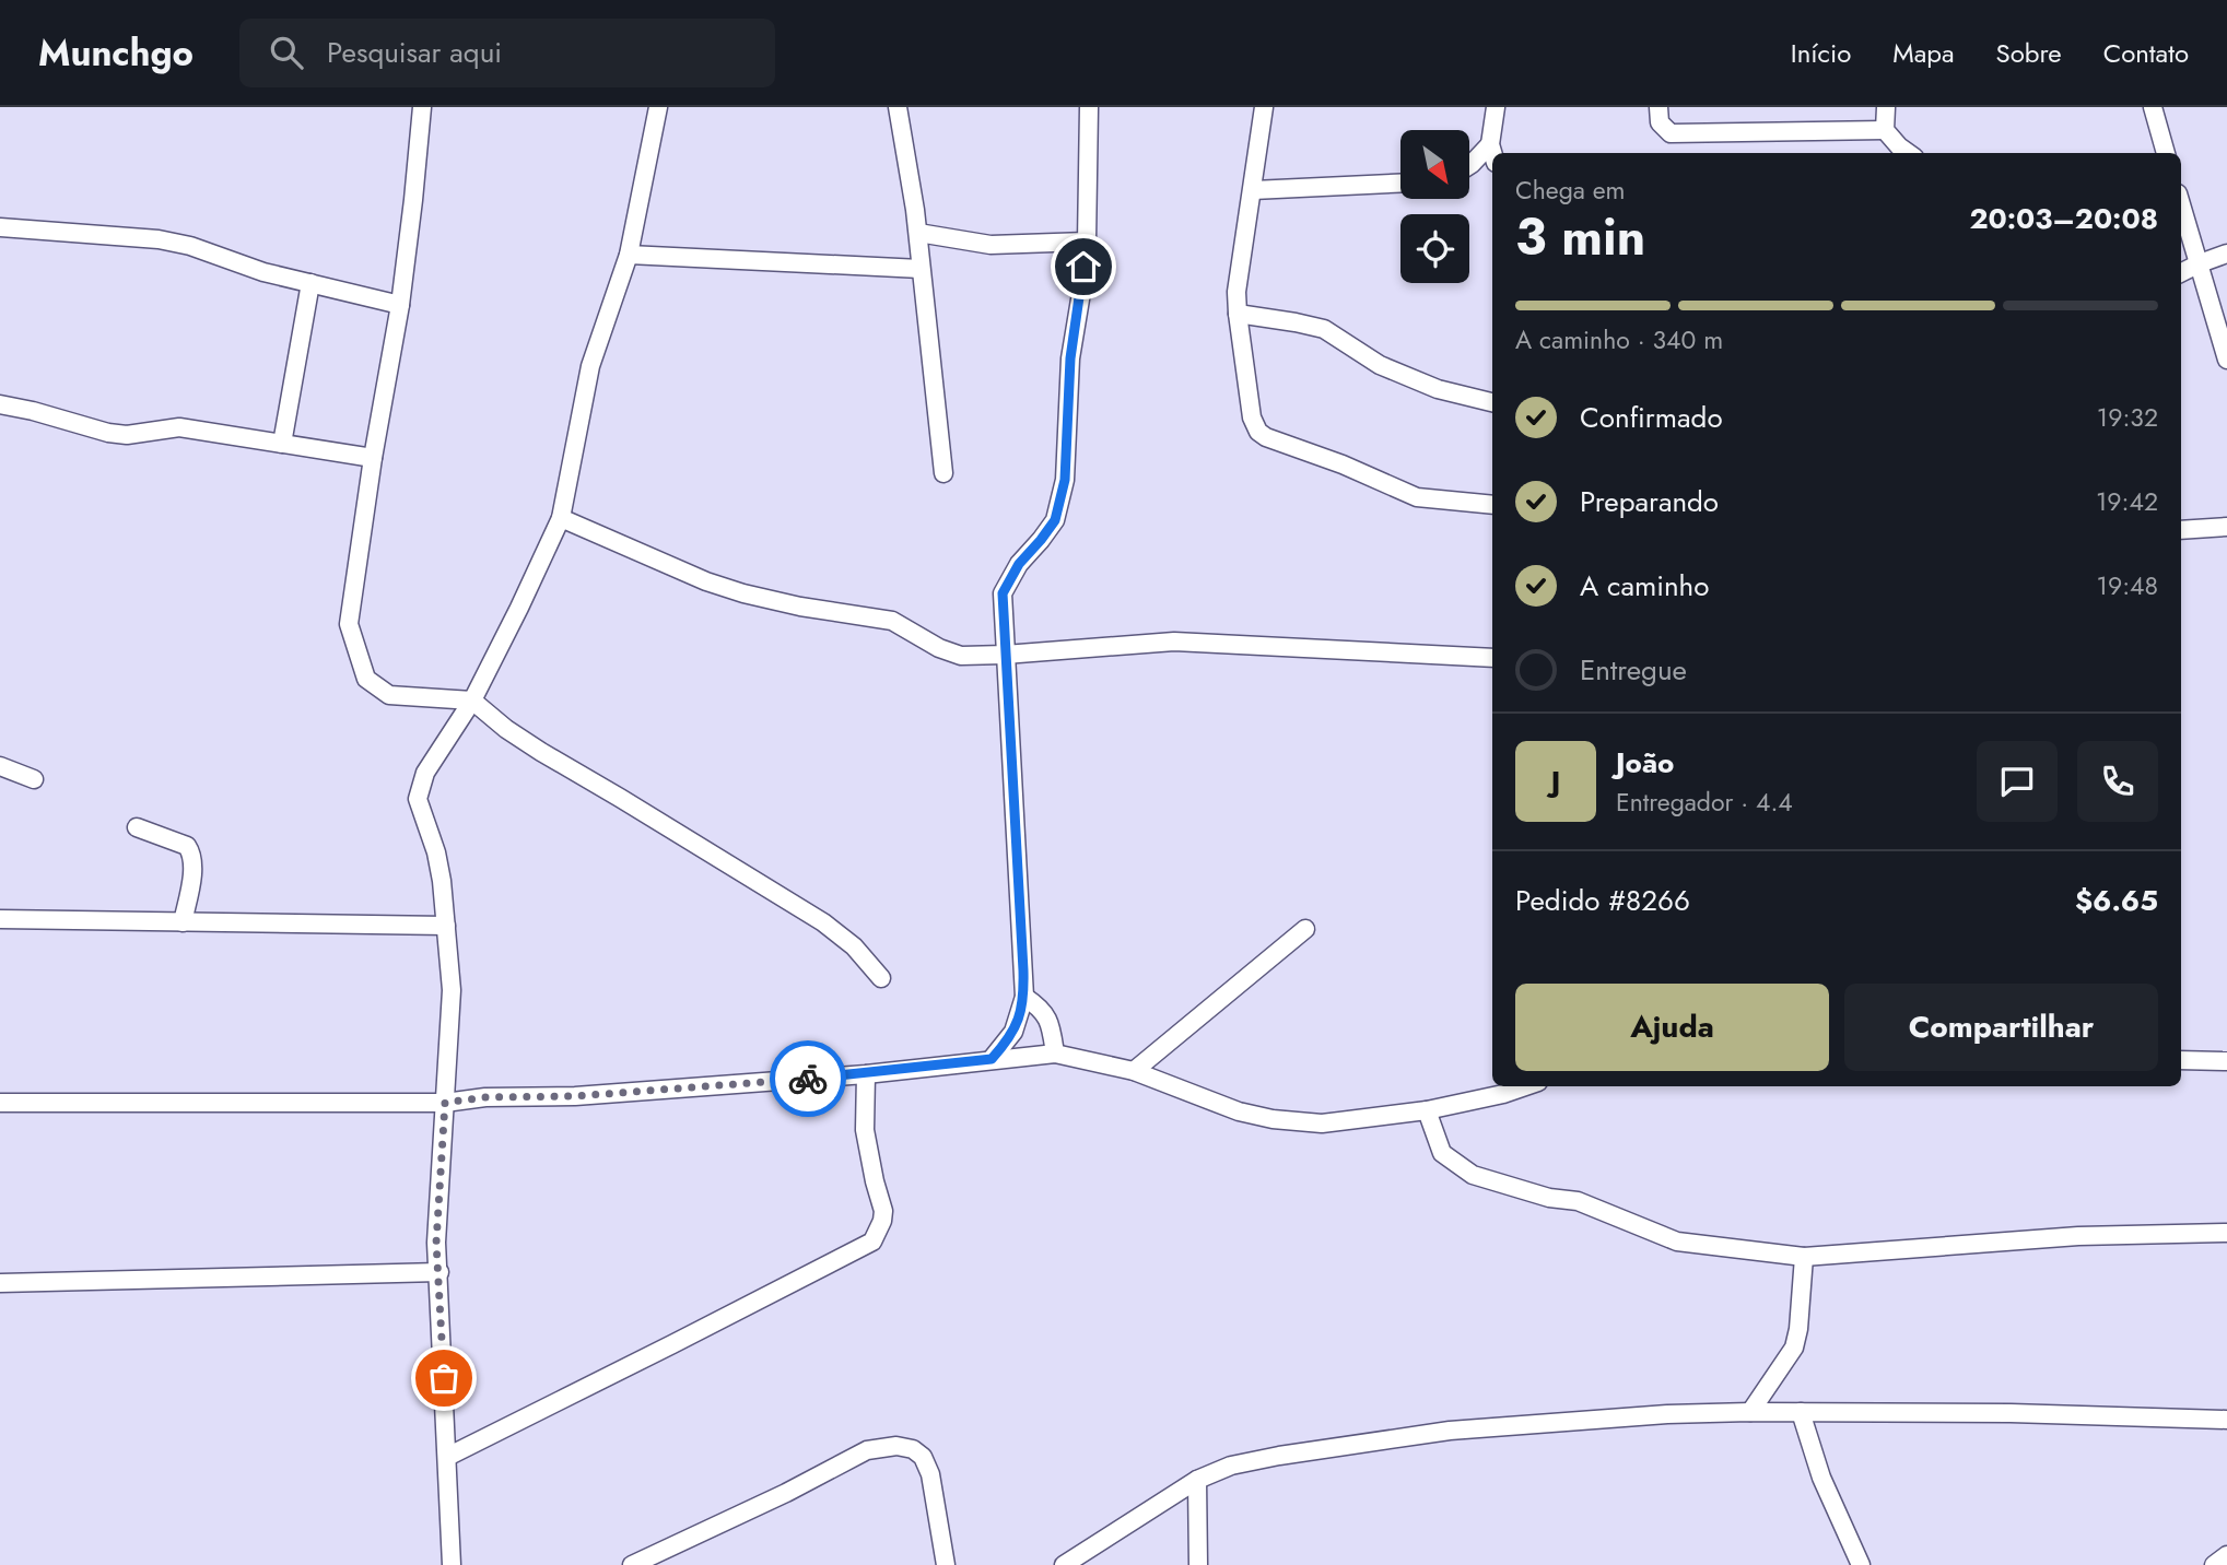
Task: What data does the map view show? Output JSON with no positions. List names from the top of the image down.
{
  "north": "bottom right",
  "page": {
    "header": "Munchgo",
    "search": "Pesquisar aqui",
    "nav": [
      "Início",
      "Mapa",
      "Sobre",
      "Contato"
    ],
    "heading": ["3 min", "Chega em", "20:03–20:08"],
    "panel": [
      "João",
      "Entregador · 4.4",
      "Pedido #8266",
      "$6.65"
    ],
    "bar": "A caminho · 340 m",
    "list": [
      ["Confirmado", "19:32"],
      ["Preparando", "19:42"],
      ["A caminho", "19:48"],
      "Entregue"
    ],
    "round": "J",
    "buttons": ["Ajuda", "Compartilhar"]
  }
}
